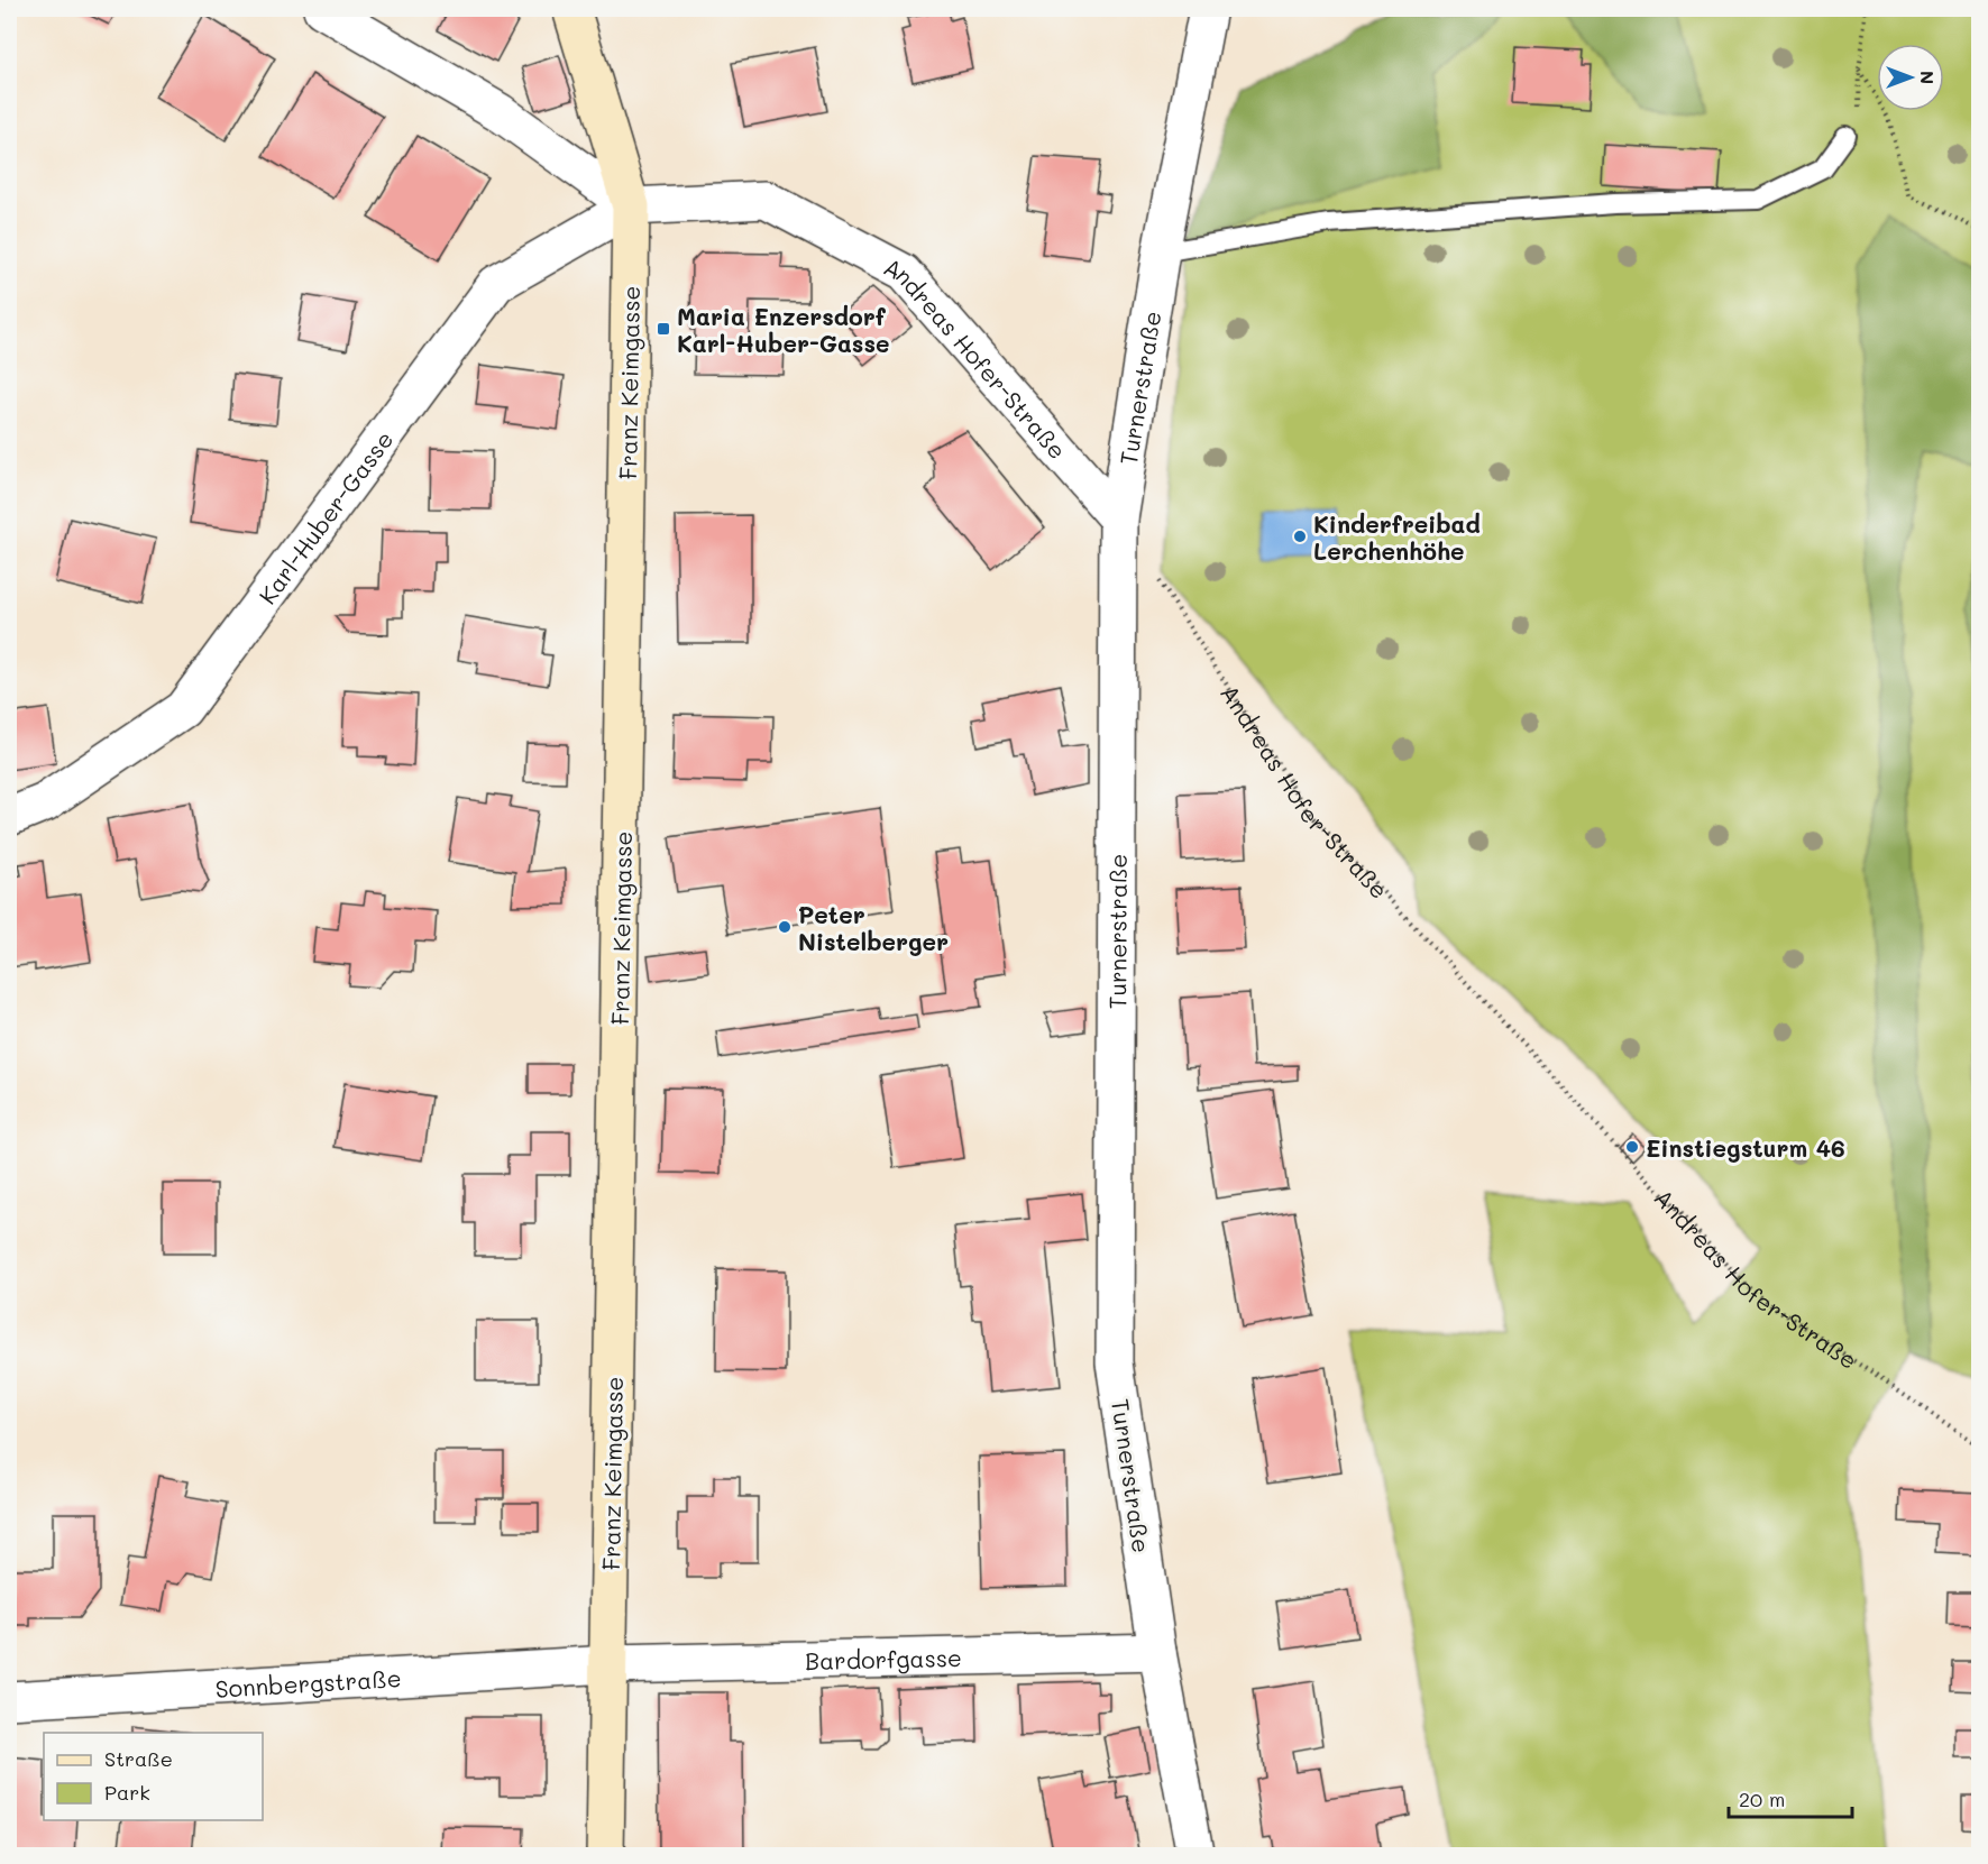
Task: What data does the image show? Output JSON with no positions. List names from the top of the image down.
{
  "streets": {
    "main road": ["Franz Keimgasse"],
    "street": [
      "Andreas Hofer-Straße",
      "Turnerstraße",
      "Karl-Huber-Gasse",
      "Bardorfgasse",
      "Sonnbergstraße"
    ]
  },
  "crossings": [
    ["Andreas Hofer-Straße", "Franz Keimgasse"],
    ["Andreas Hofer-Straße", "Turnerstraße"],
    ["Andreas Hofer-Straße", "Karl-Huber-Gasse"],
    ["Franz Keimgasse", "Karl-Huber-Gasse"],
    ["Franz Keimgasse", "Bardorfgasse"],
    ["Franz Keimgasse", "Sonnbergstraße"],
    ["Turnerstraße", "Bardorfgasse"],
    ["Bardorfgasse", "Sonnbergstraße"]
  ],
  "places": {
    "transit": ["Maria Enzersdorf Karl-Huber-Gasse"],
    "other": ["Kinderfreibad Lerchenhöhe", "Peter Nistelberger", "Einstiegsturm 46"]
  },
  "legend": ["Straße", "Park"],
  "scale_bar": "20 m",
  "north": "right"
}
